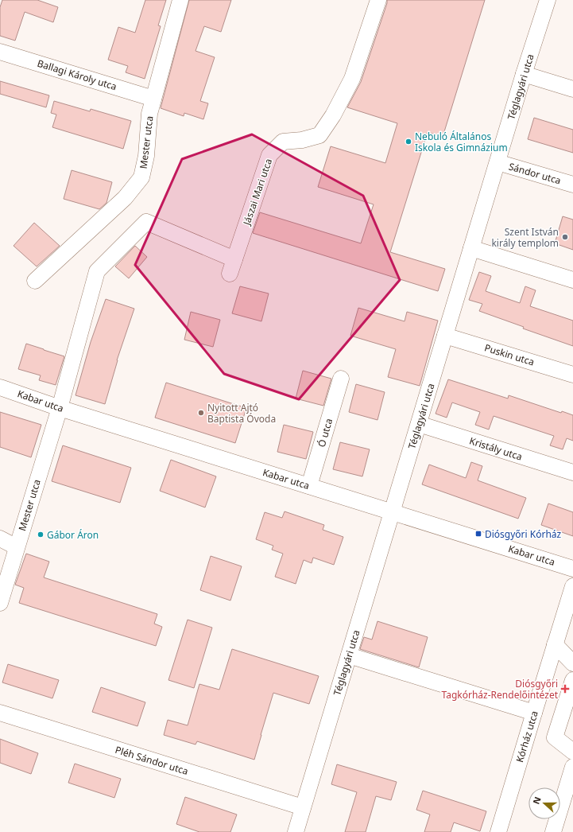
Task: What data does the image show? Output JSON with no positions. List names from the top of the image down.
{
  "streets": {
    "street": [
      "Ballagi Károly utca",
      "Téglagyári utca",
      "Mester utca",
      "Sándor utca",
      "Jászai Mari utca",
      "Puskin utca",
      "Kabar utca",
      "Ó utca",
      "Kristály utca",
      "Kórház utca",
      "Pléh Sándor utca"
    ]
  },
  "crossings": [
    ["Ballagi Károly utca", "Mester utca"],
    ["Téglagyári utca", "Sándor utca"],
    ["Téglagyári utca", "Puskin utca"],
    ["Téglagyári utca", "Kabar utca"],
    ["Téglagyári utca", "Kristály utca"],
    ["Téglagyári utca", "Pléh Sándor utca"],
    ["Mester utca", "Jászai Mari utca"],
    ["Mester utca", "Kabar utca"],
    ["Kabar utca", "Ó utca"]
  ],
  "places": {
    "other": [
      "Nebuló Általános Iskola és Gimnázium",
      "Szent István király templom",
      "Nyitott Ajtó Baptista Óvoda",
      "Gábor Áron"
    ],
    "transit": ["Diósgyőri Kórház"],
    "health": ["Diósgyőri Tagkórház-Rendelőintézet"]
  },
  "north": "left"
}
